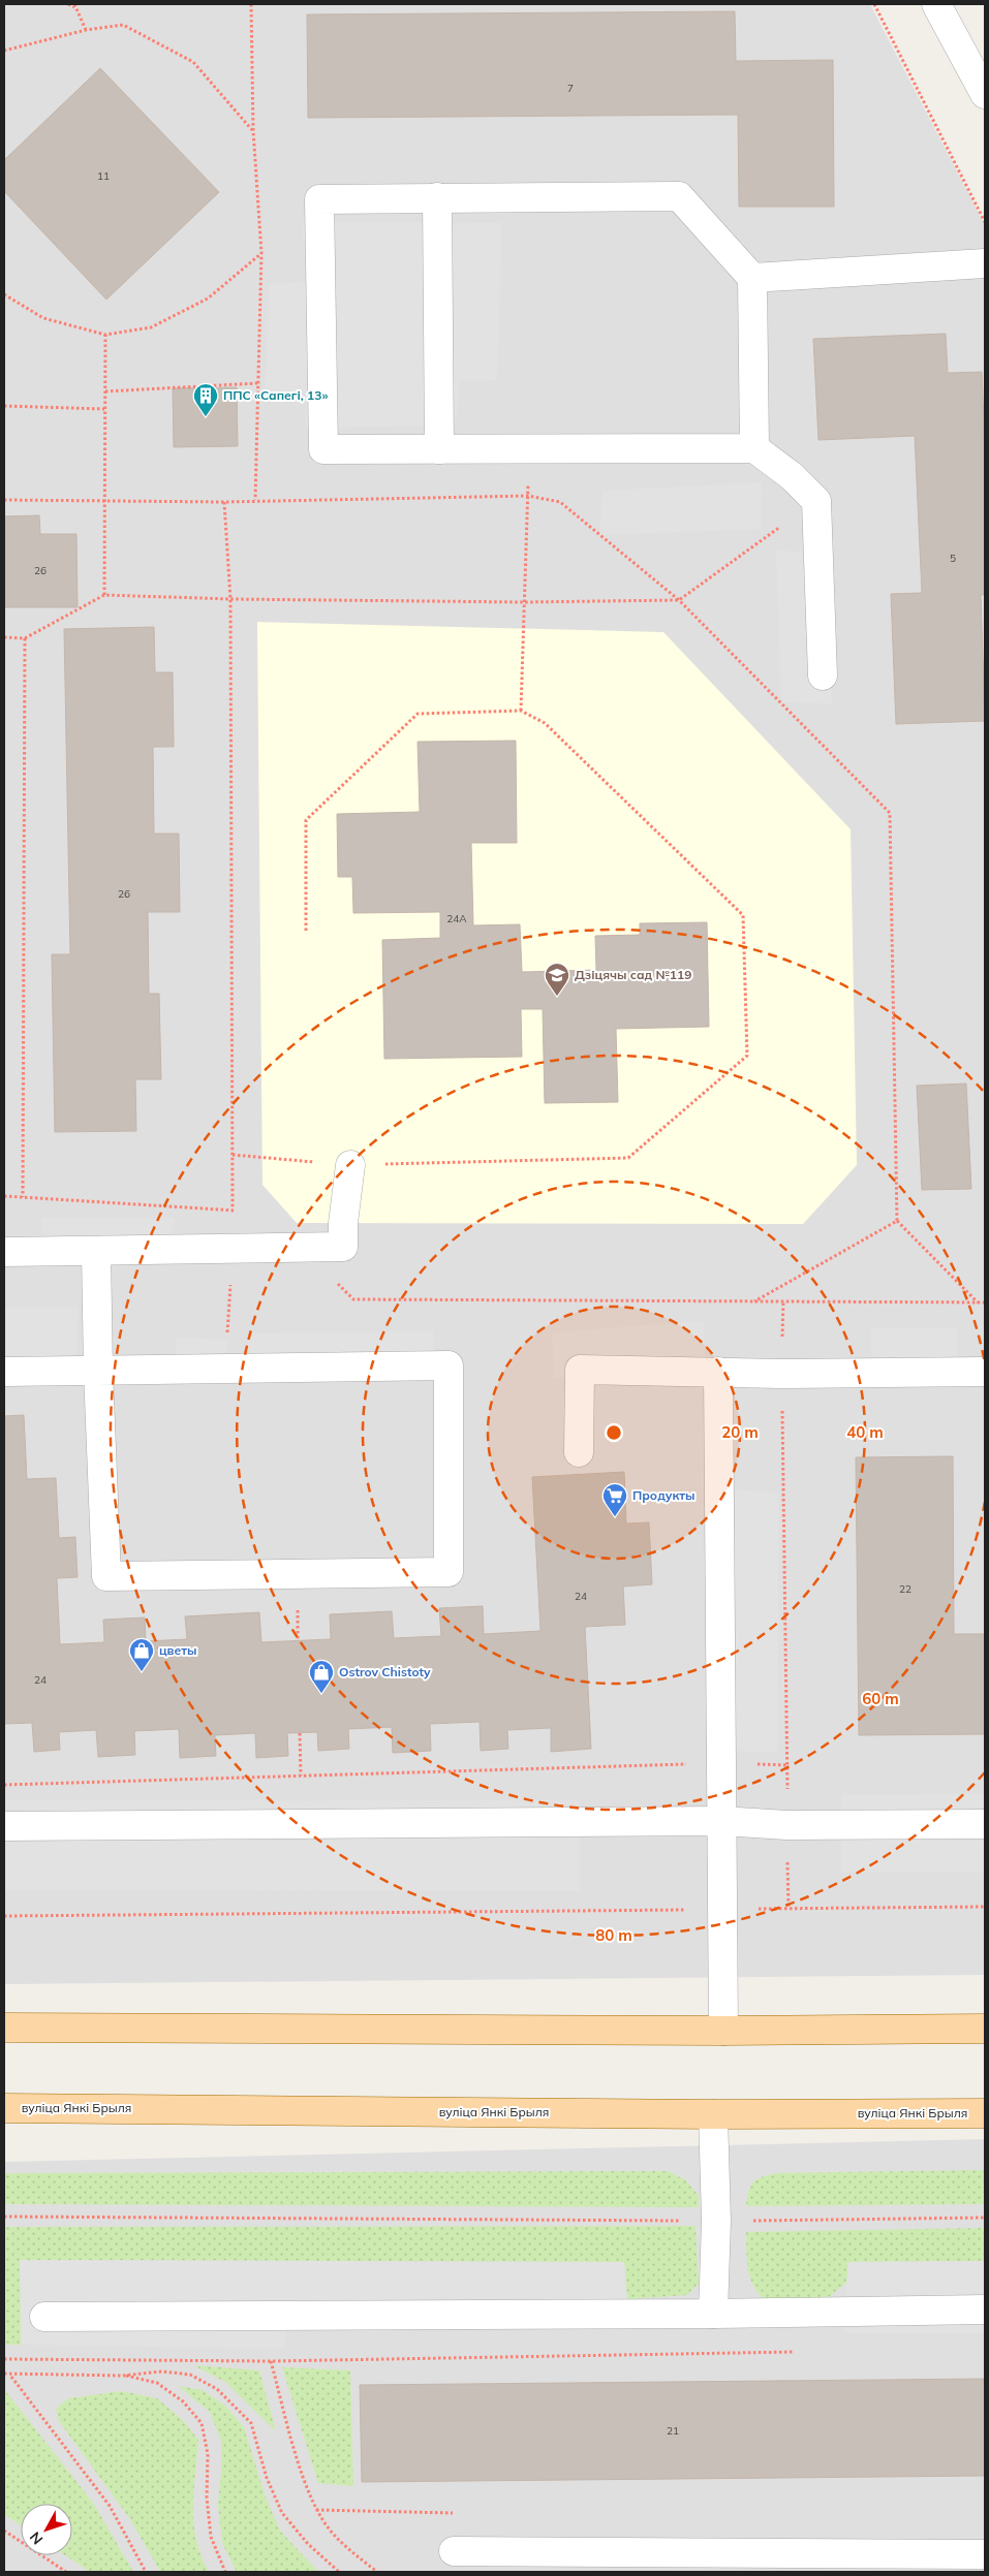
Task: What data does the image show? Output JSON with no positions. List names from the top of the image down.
{
  "streets": {
    "main road": ["вуліца Янкі Брыля"]
  },
  "places": {
    "building": ["ППС «Сапегі, 13»"],
    "school or university": ["Дзіцячы сад №119"],
    "supermarket": ["Продукты"],
    "shop": ["цветы", "Ostrov Chistoty"]
  },
  "house_numbers": [
    "7",
    "11",
    "5",
    "26",
    "26",
    "24А",
    "22",
    "24",
    "24",
    "21"
  ],
  "north": "bottom left",
  "rings": [
    "20 m",
    "40 m",
    "60 m",
    "80 m"
  ]
}
